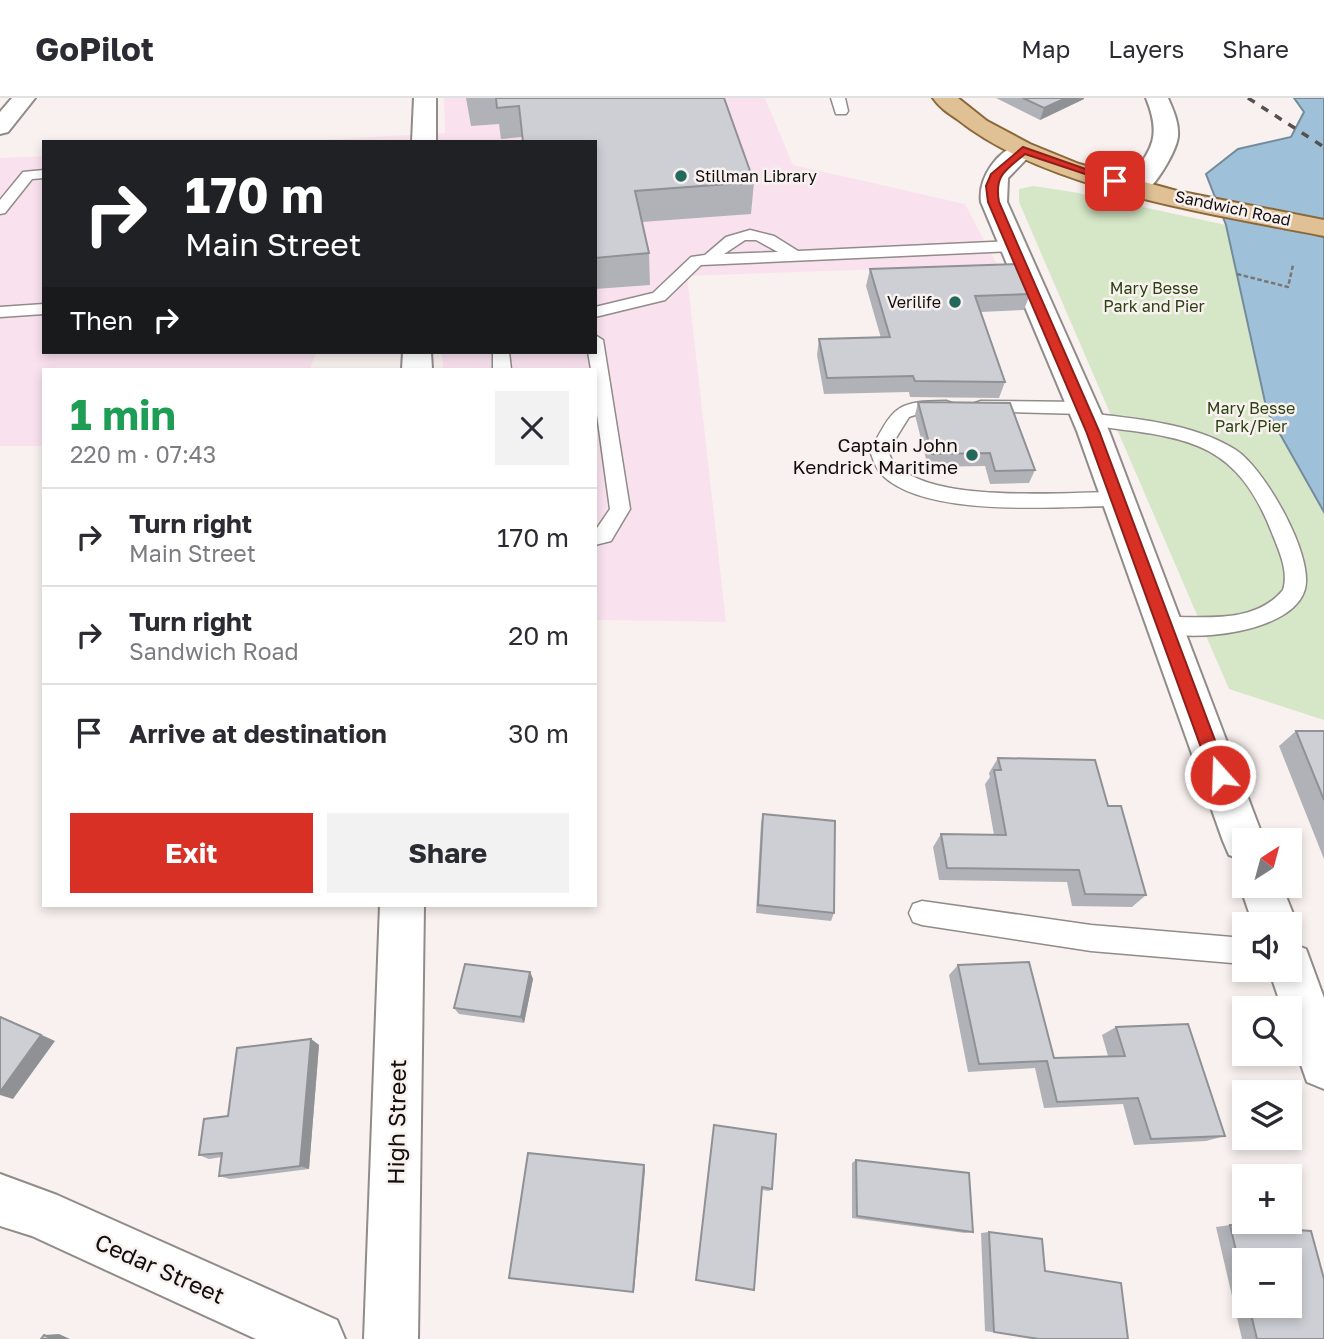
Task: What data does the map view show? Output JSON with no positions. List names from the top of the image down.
{
  "streets": {
    "main road": ["Sandwich Road"],
    "street": ["High Street", "Cedar Street"]
  },
  "parks": ["Mary Besse Park and Pier", "Mary Besse Park/Pier"],
  "places": ["Stillman Library", "Verilife", "Captain John Kendrick Maritime"],
  "north": "top right",
  "page": {
    "header": "GoPilot",
    "nav": ["Map", "Layers", "Share"],
    "turn": ["170 m", "Main Street"],
    "then": "Then",
    "heading": ["1 min", "220 m · 07:43"],
    "list": [
      {
        "name": "Turn right",
        "note": "Main Street",
        "value": "170 m"
      },
      {
        "name": "Turn right",
        "note": "Sandwich Road",
        "value": "20 m"
      },
      {
        "name": "Arrive at destination",
        "value": "30 m"
      }
    ],
    "buttons": ["Exit", "Share"],
    "map_buttons": ["+", "−"]
  }
}
